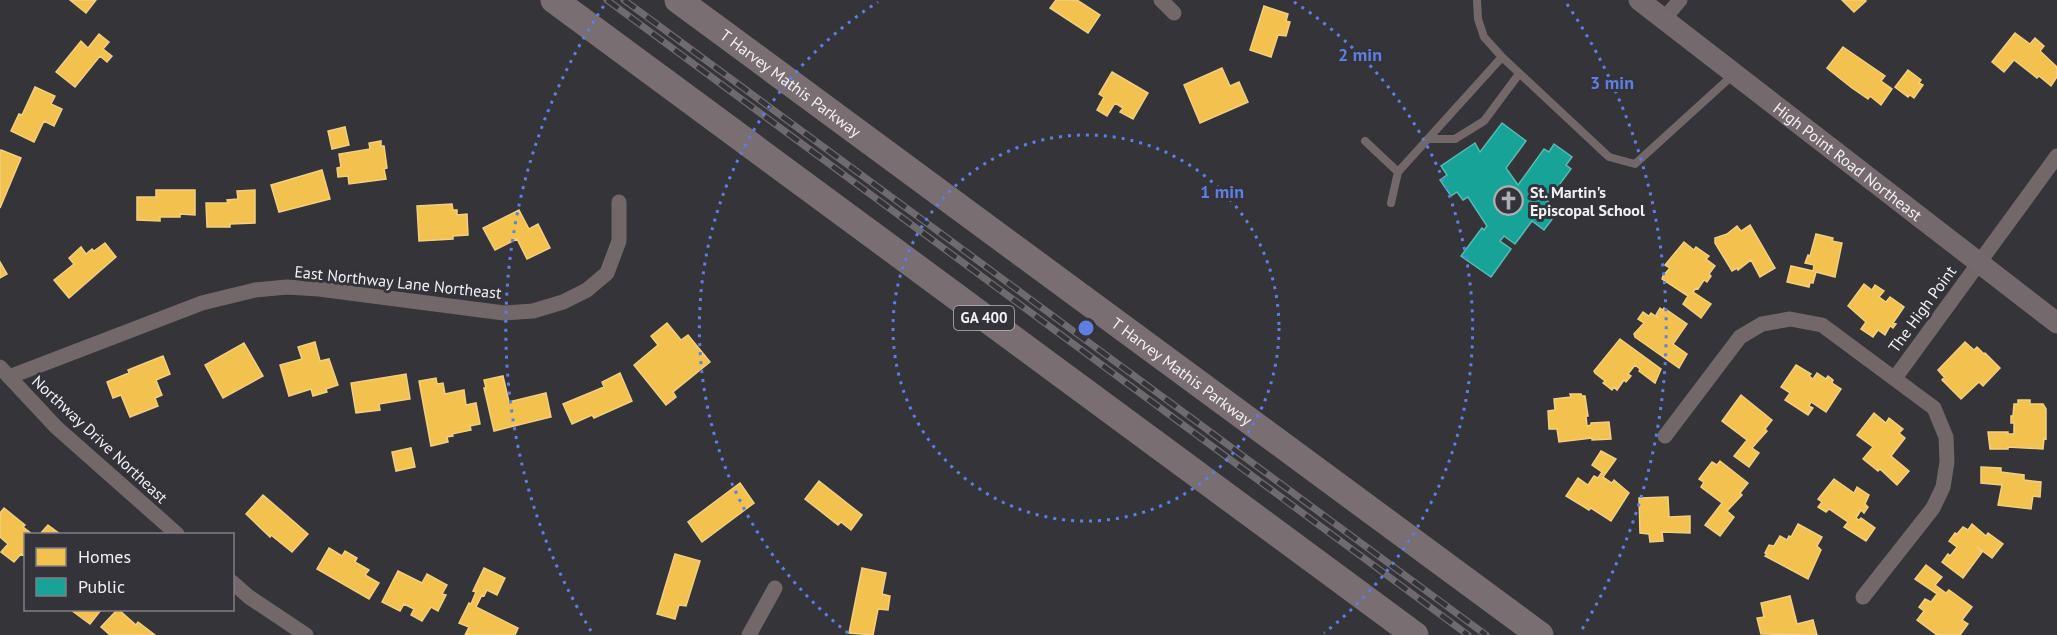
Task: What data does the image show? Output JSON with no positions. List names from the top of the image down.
{
  "streets": {
    "highway": ["T Harvey Mathis Parkway", "GA 400"],
    "street": [
      "High Point Road Northeast",
      "East Northway Lane Northeast",
      "The High Point",
      "Northway Drive Northeast"
    ]
  },
  "crossings": [
    ["High Point Road Northeast", "The High Point"],
    ["East Northway Lane Northeast", "Northway Drive Northeast"]
  ],
  "places": {
    "church": ["St. Martin's Episcopal School"]
  },
  "legend": ["Homes", "Public"],
  "rings": ["2 min", "3 min", "1 min"]
}
